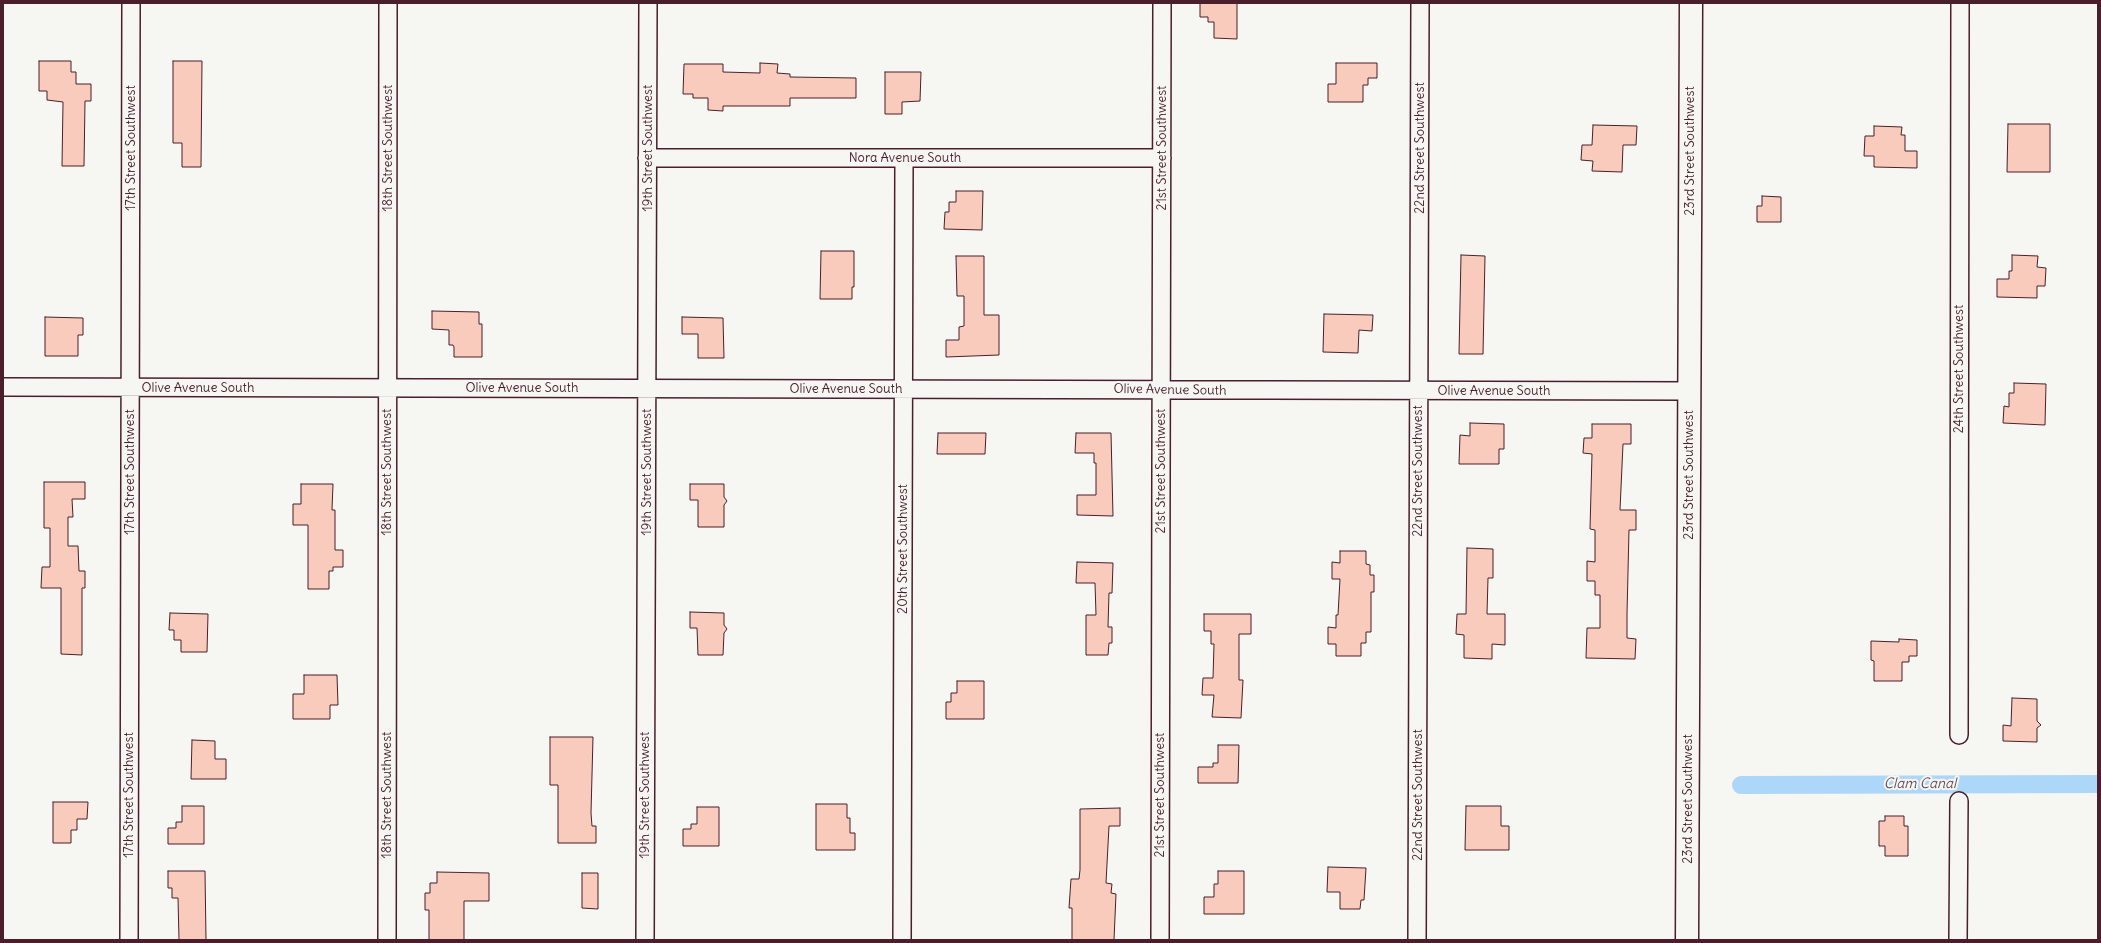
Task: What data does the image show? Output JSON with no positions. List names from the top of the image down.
{
  "streets": {
    "street": [
      "17th Street Southwest",
      "18th Street Southwest",
      "19th Street Southwest",
      "21st Street Southwest",
      "22nd Street Southwest",
      "23rd Street Southwest",
      "Nora Avenue South",
      "24th Street Southwest",
      "Olive Avenue South",
      "20th Street Southwest"
    ]
  },
  "crossings": [
    ["17th Street Southwest", "Olive Avenue South"],
    ["18th Street Southwest", "Olive Avenue South"],
    ["19th Street Southwest", "Nora Avenue South"],
    ["19th Street Southwest", "Olive Avenue South"],
    ["21st Street Southwest", "Nora Avenue South"],
    ["21st Street Southwest", "Olive Avenue South"],
    ["22nd Street Southwest", "Olive Avenue South"],
    ["23rd Street Southwest", "Olive Avenue South"],
    ["Nora Avenue South", "20th Street Southwest"],
    ["Olive Avenue South", "20th Street Southwest"]
  ],
  "water": ["Clam Canal"]
}
